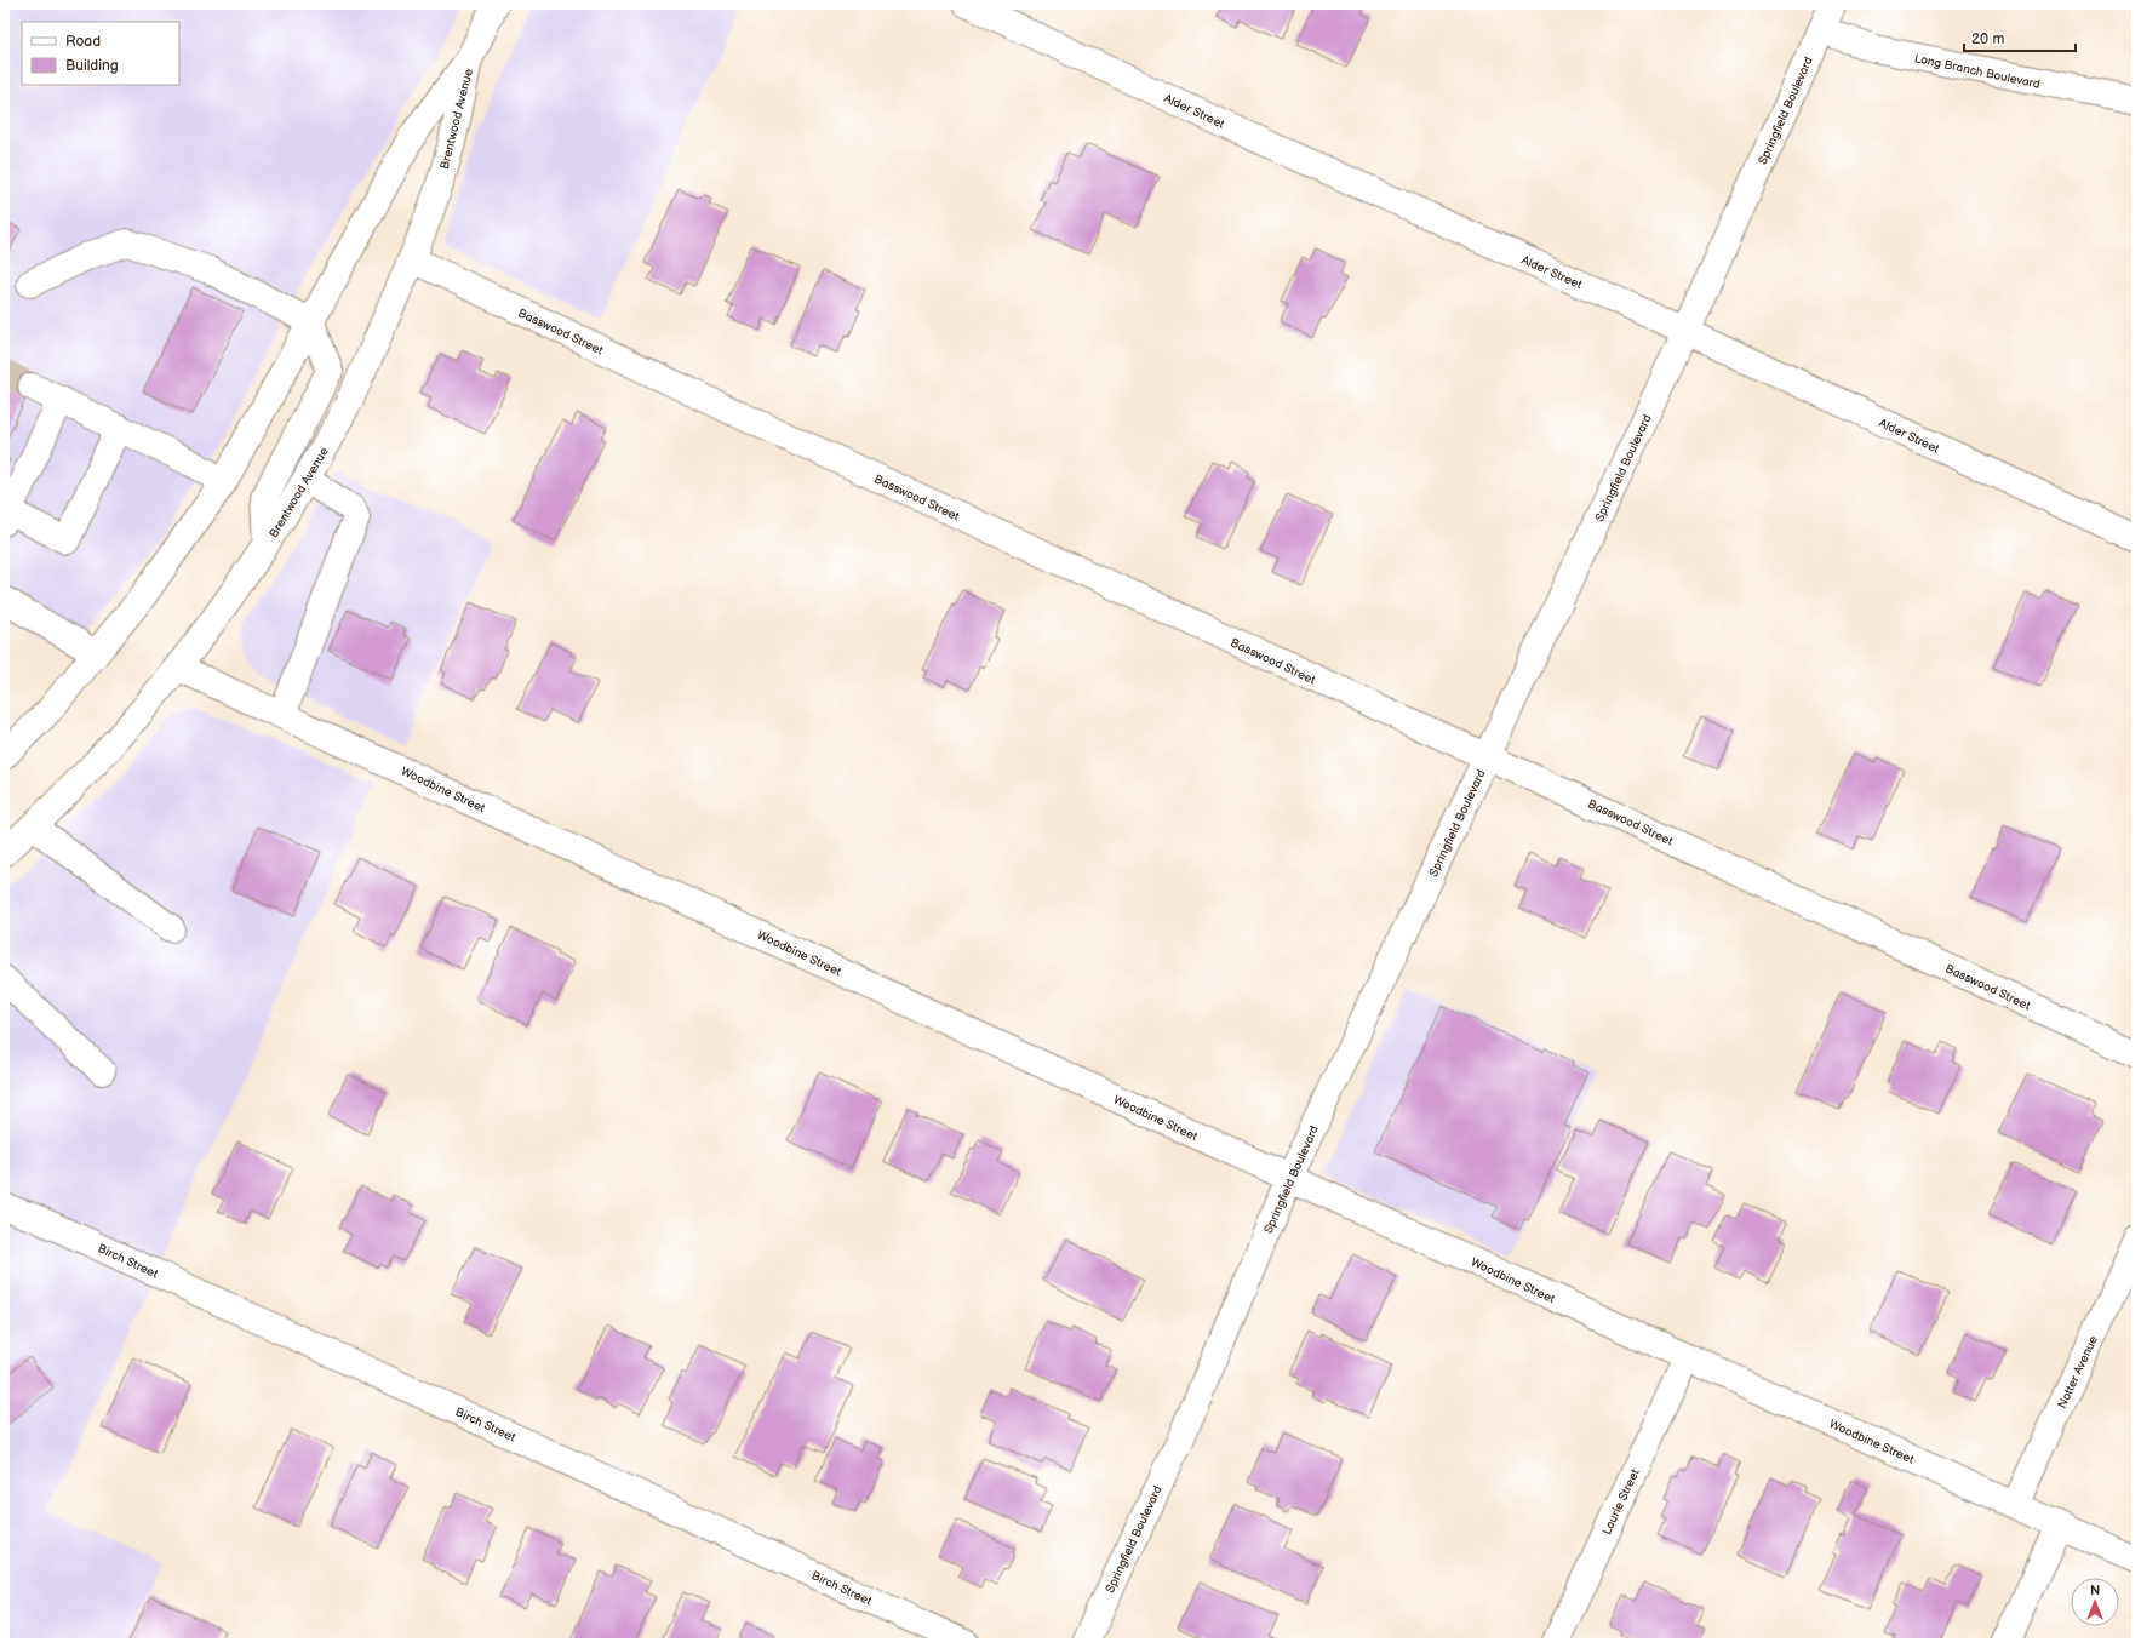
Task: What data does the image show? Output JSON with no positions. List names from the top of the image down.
{
  "streets": {
    "street": [
      "Long Branch Boulevard",
      "Alder Street",
      "Springfield Boulevard",
      "Brentwood Avenue",
      "Basswood Street",
      "Woodbine Street",
      "Birch Street",
      "Notter Avenue",
      "Laurie Street"
    ]
  },
  "crossings": [
    ["Long Branch Boulevard", "Springfield Boulevard"],
    ["Alder Street", "Springfield Boulevard"],
    ["Springfield Boulevard", "Basswood Street"],
    ["Springfield Boulevard", "Woodbine Street"],
    ["Brentwood Avenue", "Basswood Street"],
    ["Brentwood Avenue", "Woodbine Street"],
    ["Woodbine Street", "Notter Avenue"],
    ["Woodbine Street", "Laurie Street"]
  ],
  "legend": ["Road", "Building"],
  "scale_bar": "20 m",
  "north": "top"
}
